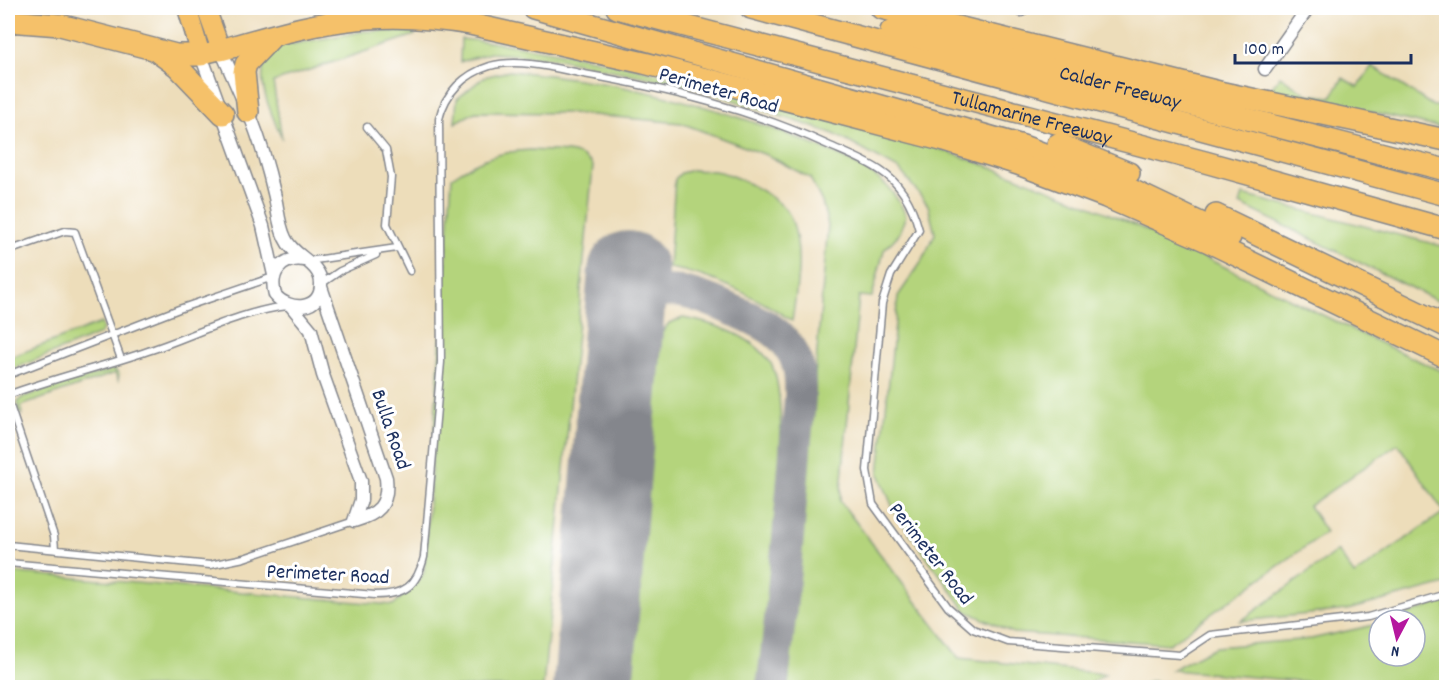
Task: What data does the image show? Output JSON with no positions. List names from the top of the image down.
{
  "streets": {
    "highway": ["Calder Freeway", "Tullamarine Freeway"],
    "street": ["Bulla Road"],
    "lane": ["Perimeter Road"]
  },
  "scale_bar": "100 m",
  "north": "bottom"
}
